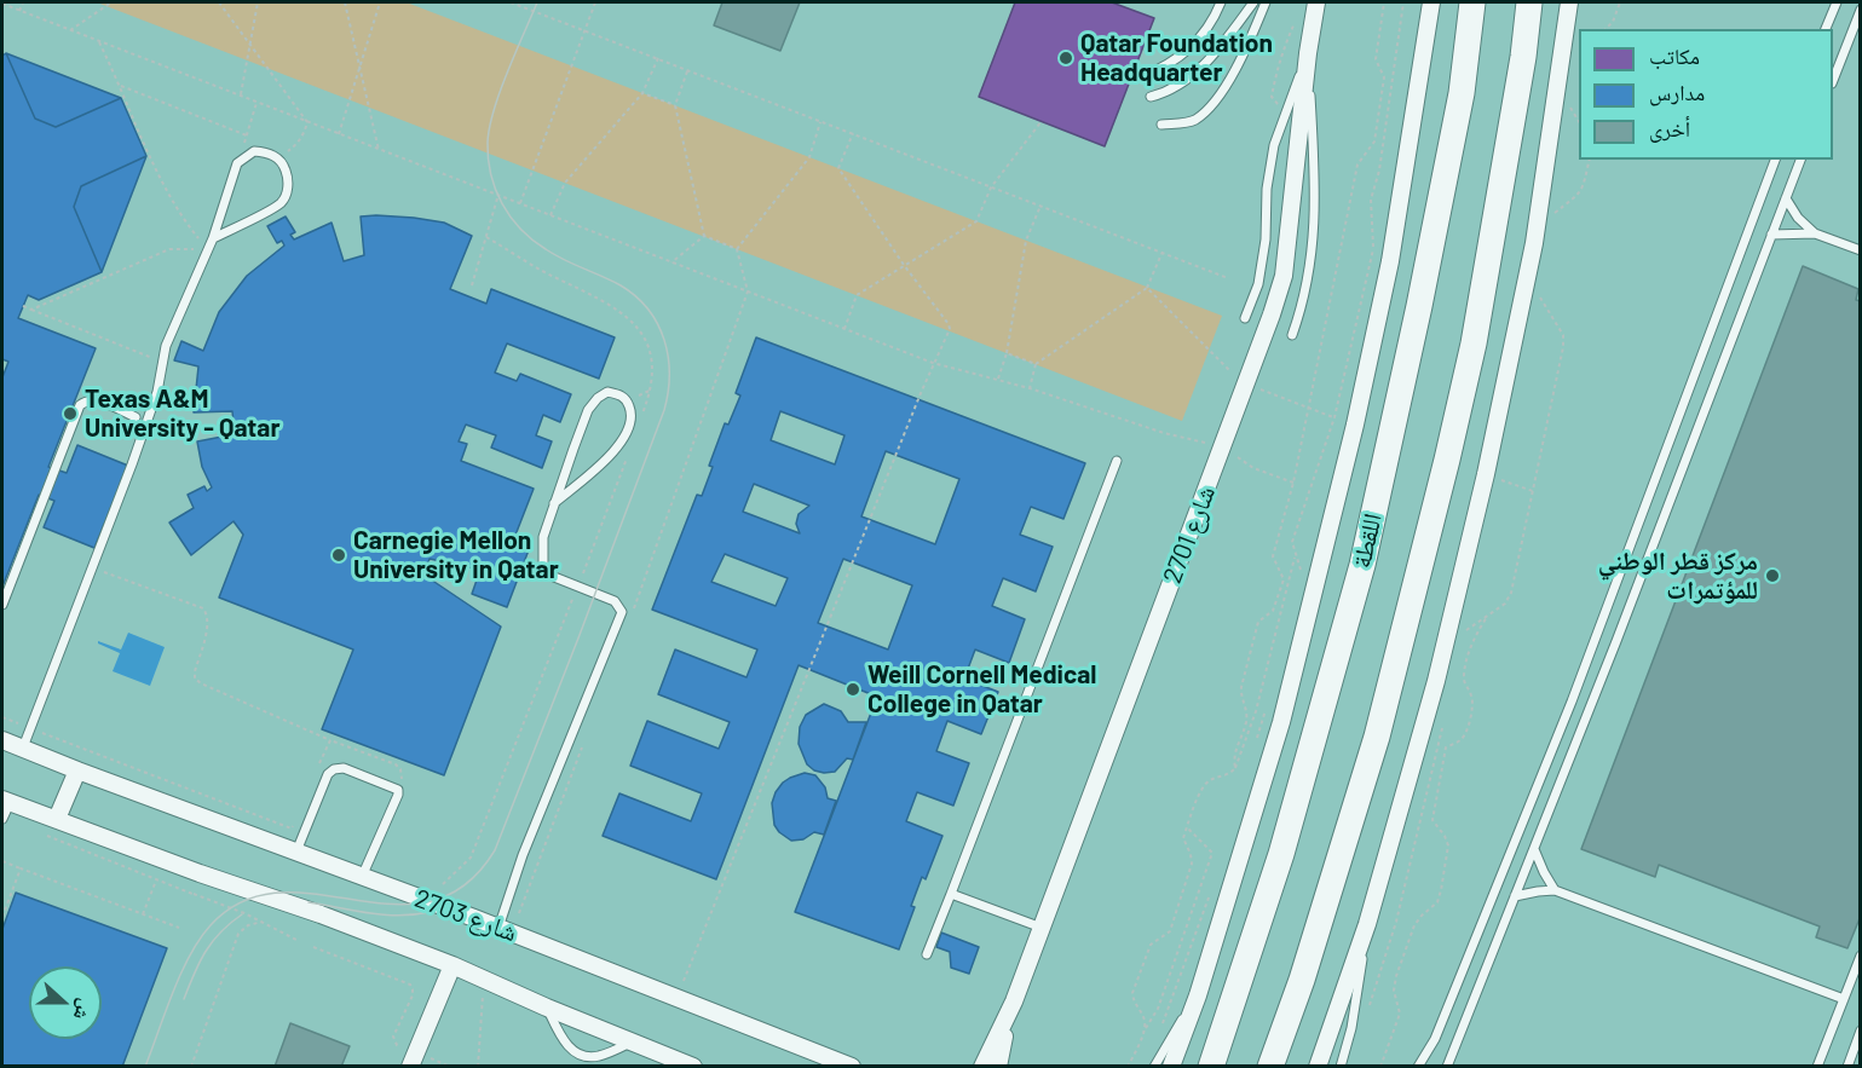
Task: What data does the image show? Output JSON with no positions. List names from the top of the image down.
{
  "streets": {
    "main road": ["اللقطة"],
    "street": ["شارع 2701", "شارع 2703"]
  },
  "places": [
    "Qatar Foundation Headquarter",
    "Texas A&M University - Qatar",
    "Carnegie Mellon University in Qatar",
    "مركز قطر الوطني للمؤتمرات",
    "Weill Cornell Medical College in Qatar"
  ],
  "legend": ["مكاتب", "مدارس", "أخرى"],
  "north": "right"
}
